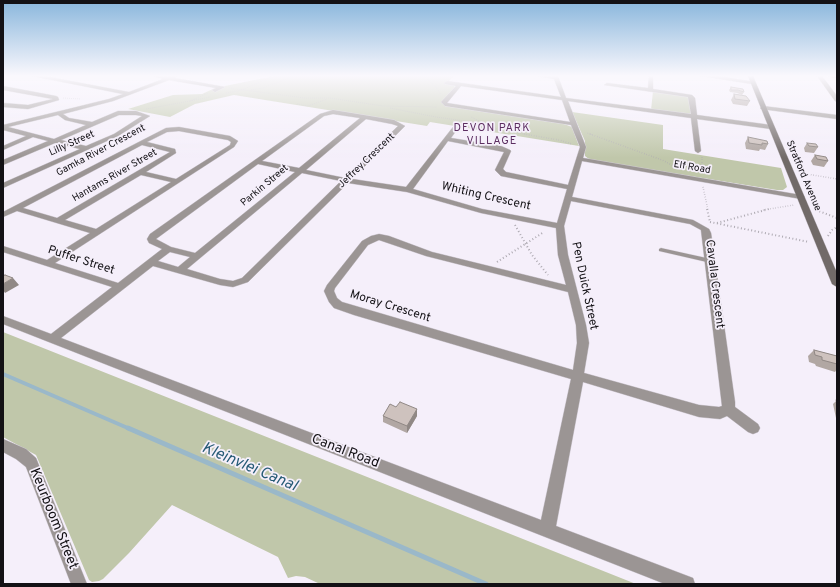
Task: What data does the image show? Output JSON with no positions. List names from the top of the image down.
{
  "streets": {
    "street": [
      "Lilly Street",
      "Gamka River Crescent",
      "Jeffrey Crescent",
      "Elf Road",
      "Hantams River Street",
      "Stratford Avenue",
      "Parkin Street",
      "Whiting Crescent",
      "Puffer Street",
      "Cavalla Crescent",
      "Pen Duick Street",
      "Moray Crescent",
      "Canal Road",
      "Keurboom Street"
    ]
  },
  "crossings": [
    ["Gamka River Crescent", "Hantams River Street"],
    ["Gamka River Crescent", "Puffer Street"],
    ["Jeffrey Crescent", "Parkin Street"],
    ["Jeffrey Crescent", "Whiting Crescent"],
    ["Elf Road", "Stratford Avenue"],
    ["Elf Road", "Pen Duick Street"],
    ["Parkin Street", "Whiting Crescent"],
    ["Whiting Crescent", "Pen Duick Street"],
    ["Puffer Street", "Canal Road"],
    ["Cavalla Crescent", "Pen Duick Street"],
    ["Pen Duick Street", "Moray Crescent"],
    ["Pen Duick Street", "Canal Road"]
  ],
  "districts": ["DEVON PARK VILLAGE"],
  "water": ["Kleinvlei Canal"]
}
